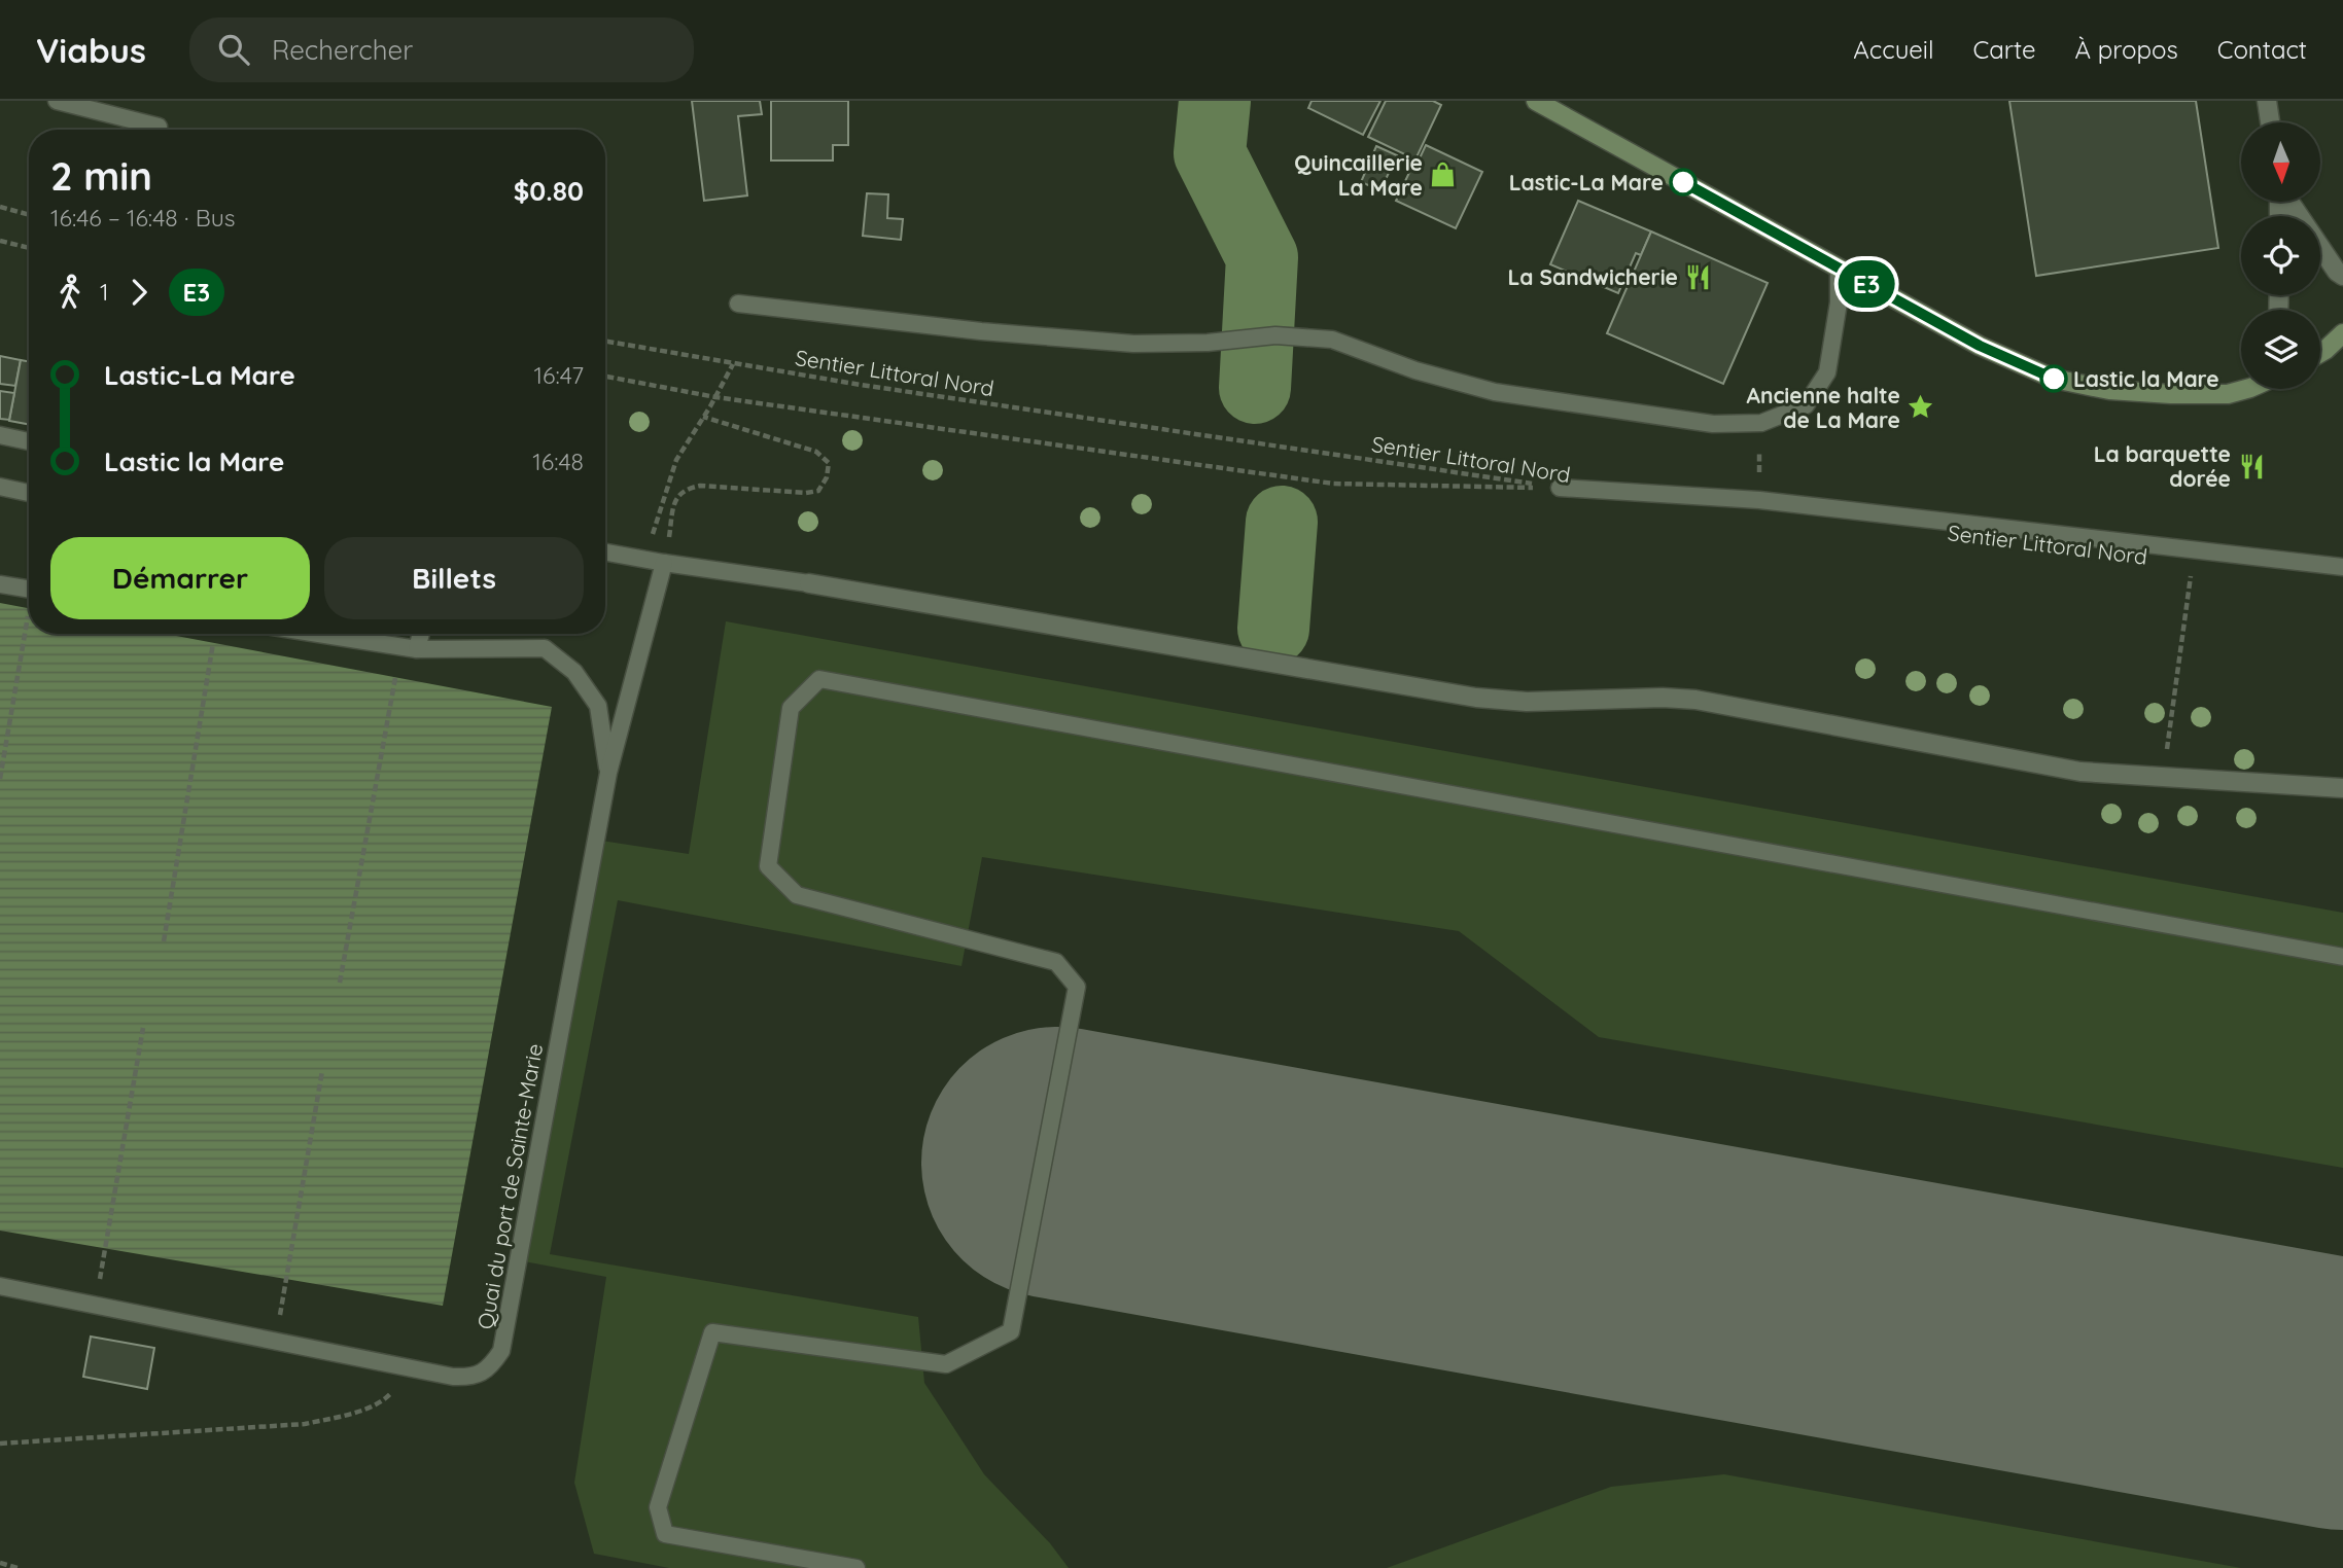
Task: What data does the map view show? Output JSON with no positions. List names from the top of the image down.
{
  "streets": {
    "lane": ["Quai du port de Sainte-Marie"],
    "path": ["Sentier Littoral Nord"]
  },
  "places": {
    "shop": ["Quincaillerie La Mare"],
    "other": ["Lastic-La Mare", "Lastic la Mare"],
    "restaurant": ["La Sandwicherie", "La barquette dorée"],
    "place": ["Ancienne halte de La Mare"]
  },
  "lines": ["bus line E3"],
  "north": "bottom",
  "page": {
    "header": "Viabus",
    "search": "Rechercher",
    "nav": [
      "Accueil",
      "Carte",
      "À propos",
      "Contact"
    ],
    "on_map": "E3",
    "heading": ["2 min", "16:46 – 16:48 · Bus", "$0.80"],
    "legs": ["1", "E3"],
    "list": [
      {
        "name": "Lastic-La Mare",
        "value": "16:47"
      },
      {
        "name": "Lastic la Mare",
        "value": "16:48"
      }
    ],
    "buttons": ["Démarrer", "Billets"]
  }
}
